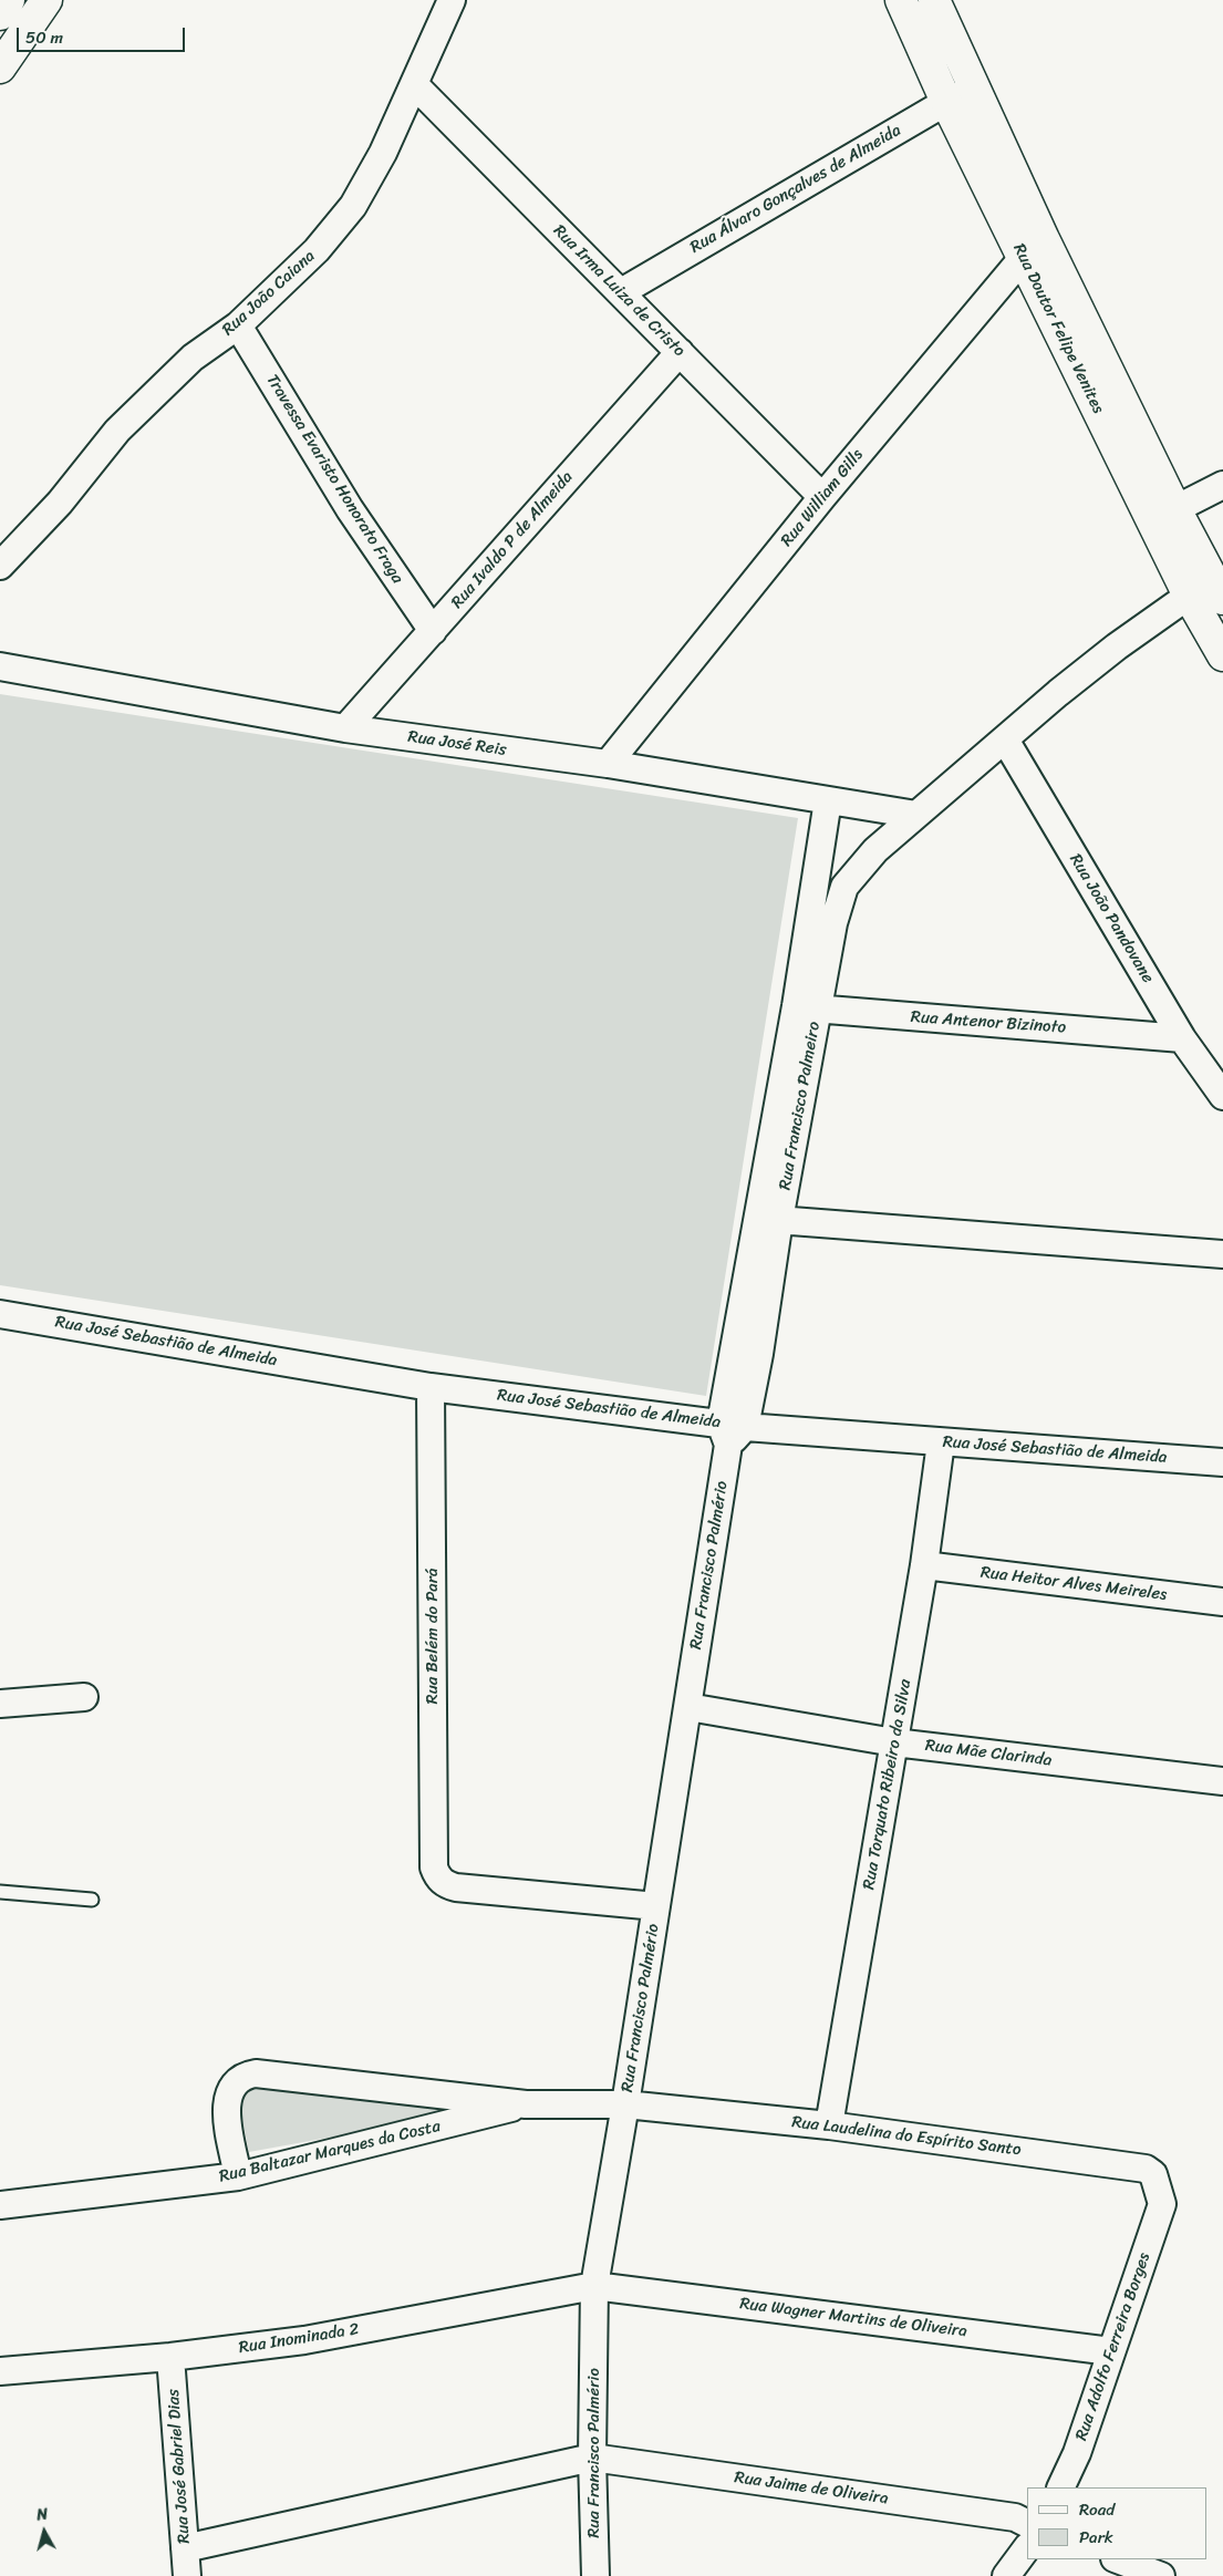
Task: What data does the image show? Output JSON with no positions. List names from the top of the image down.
{
  "streets": {
    "street": [
      "Rua Álvaro Gonçalves de Almeida",
      "Rua Irma Luiza de Cristo",
      "Rua João Caiana",
      "Rua Doutor Felipe Venites",
      "Travessa Evaristo Honorato Fraga",
      "Rua William Gills",
      "Rua Ivaldo P de Almeida",
      "Rua José Reis",
      "Rua João Pandovane",
      "Rua Antenor Bizinoto",
      "Rua Francisco Palmeiro",
      "Rua José Sebastião de Almeida",
      "Rua Francisco Palmério",
      "Rua Heitor Alves Meireles",
      "Rua Belém do Pará",
      "Rua Mãe Clarinda",
      "Rua Torquato Ribeiro da Silva",
      "Rua Laudelina do Espírito Santo",
      "Rua Baltazar Marques da Costa",
      "Rua Wagner Martins de Oliveira",
      "Rua Inominada 2",
      "Rua Adolfo Ferreira Borges",
      "Rua José Gabriel Dias",
      "Rua Jaime de Oliveira"
    ]
  },
  "crossings": [
    ["Rua Álvaro Gonçalves de Almeida", "Rua Irma Luiza de Cristo"],
    ["Rua Álvaro Gonçalves de Almeida", "Rua Doutor Felipe Venites"],
    ["Rua Irma Luiza de Cristo", "Rua João Caiana"],
    ["Rua Irma Luiza de Cristo", "Rua William Gills"],
    ["Rua Irma Luiza de Cristo", "Rua Ivaldo P de Almeida"],
    ["Rua João Caiana", "Travessa Evaristo Honorato Fraga"],
    ["Rua Doutor Felipe Venites", "Rua William Gills"],
    ["Rua Doutor Felipe Venites", "Rua Francisco Palmeiro"],
    ["Travessa Evaristo Honorato Fraga", "Rua Ivaldo P de Almeida"],
    ["Rua William Gills", "Rua José Reis"],
    ["Rua Ivaldo P de Almeida", "Rua José Reis"],
    ["Rua José Reis", "Rua Francisco Palmeiro"],
    ["Rua João Pandovane", "Rua Antenor Bizinoto"],
    ["Rua João Pandovane", "Rua Francisco Palmeiro"],
    ["Rua Antenor Bizinoto", "Rua Francisco Palmeiro"],
    ["Rua Francisco Palmeiro", "Rua José Sebastião de Almeida"],
    ["Rua Francisco Palmeiro", "Rua Francisco Palmério"],
    ["Rua José Sebastião de Almeida", "Rua Francisco Palmério"],
    ["Rua José Sebastião de Almeida", "Rua Belém do Pará"],
    ["Rua José Sebastião de Almeida", "Rua Torquato Ribeiro da Silva"],
    ["Rua Francisco Palmério", "Rua Belém do Pará"],
    ["Rua Francisco Palmério", "Rua Mãe Clarinda"],
    ["Rua Francisco Palmério", "Rua Laudelina do Espírito Santo"],
    ["Rua Francisco Palmério", "Rua Wagner Martins de Oliveira"],
    ["Rua Francisco Palmério", "Rua Inominada 2"],
    ["Rua Francisco Palmério", "Rua Jaime de Oliveira"],
    ["Rua Heitor Alves Meireles", "Rua Torquato Ribeiro da Silva"],
    ["Rua Mãe Clarinda", "Rua Torquato Ribeiro da Silva"],
    ["Rua Torquato Ribeiro da Silva", "Rua Laudelina do Espírito Santo"],
    ["Rua Laudelina do Espírito Santo", "Rua Baltazar Marques da Costa"],
    ["Rua Laudelina do Espírito Santo", "Rua Adolfo Ferreira Borges"],
    ["Rua Wagner Martins de Oliveira", "Rua Inominada 2"],
    ["Rua Wagner Martins de Oliveira", "Rua Adolfo Ferreira Borges"],
    ["Rua Inominada 2", "Rua José Gabriel Dias"]
  ],
  "legend": ["Road", "Park"],
  "scale_bar": "50 m",
  "north": "top"
}
